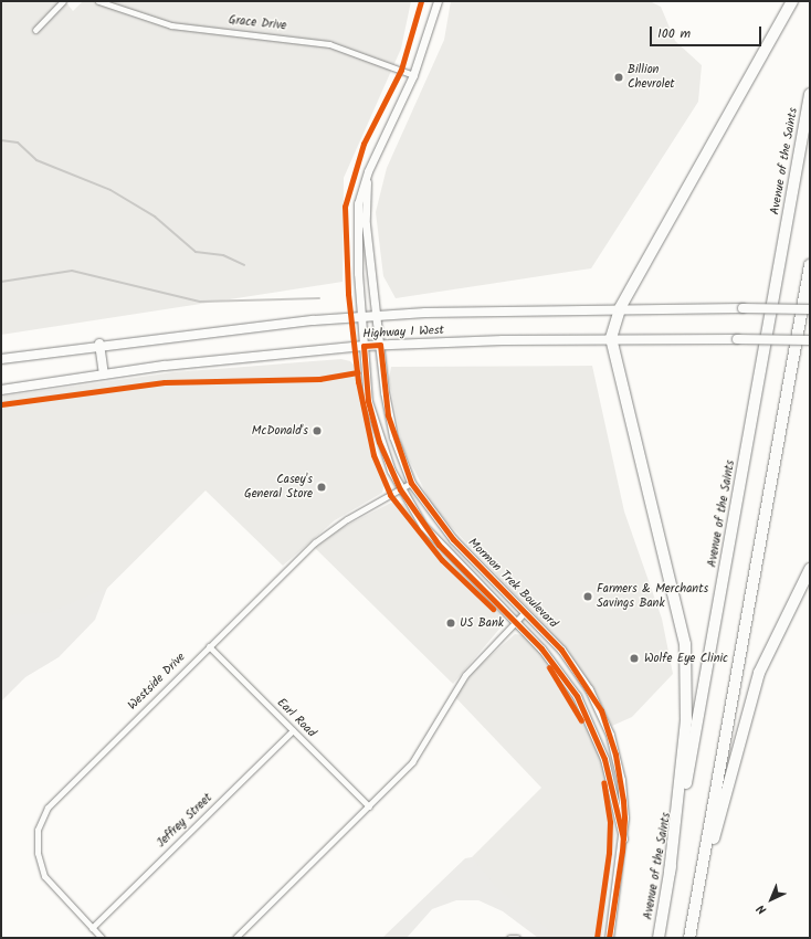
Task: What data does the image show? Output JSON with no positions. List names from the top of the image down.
{
  "streets": {
    "highway": ["Avenue of the Saints"],
    "main road": ["Highway 1 West", "Mormon Trek Boulevard"],
    "street": [
      "Grace Drive",
      "Westside Drive",
      "Earl Road",
      "Jeffrey Street"
    ]
  },
  "crossings": [
    ["Grace Drive", "Mormon Trek Boulevard"],
    ["Highway 1 West", "Mormon Trek Boulevard"],
    ["Mormon Trek Boulevard", "Westside Drive"],
    ["Westside Drive", "Earl Road"],
    ["Westside Drive", "Jeffrey Street"],
    ["Earl Road", "Jeffrey Street"]
  ],
  "places": [
    "Billion Chevrolet",
    "McDonald's",
    "Casey's General Store",
    "Farmers & Merchants Savings Bank",
    "US Bank",
    "Wolfe Eye Clinic"
  ],
  "scale_bar": "100 m",
  "north": "bottom left"
}
